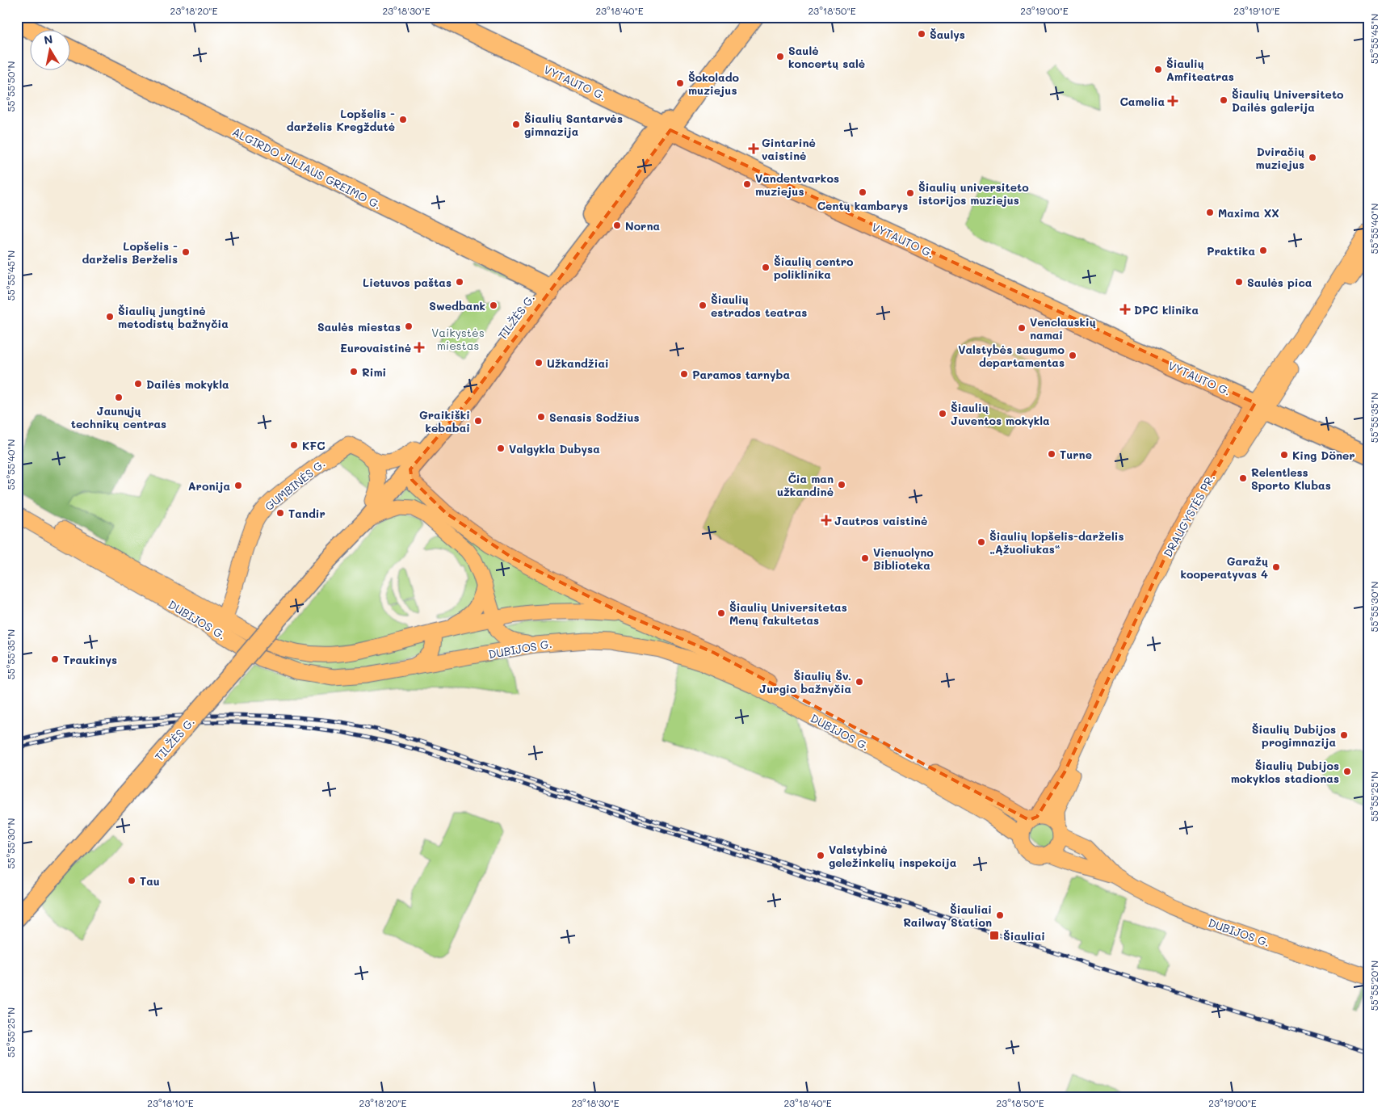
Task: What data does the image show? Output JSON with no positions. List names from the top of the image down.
{
  "streets": {
    "highway": ["VYTAUTO G.", "ALGIRDO JULIAUS GREIMO G.", "TILŽĖS G."],
    "main road": ["GUMBINĖS G.", "DRAUGYSTĖS PR.", "DUBIJOS G."]
  },
  "crossings": [
    ["VYTAUTO G.", "TILŽĖS G."],
    ["VYTAUTO G.", "DRAUGYSTĖS PR."],
    ["ALGIRDO JULIAUS GREIMO G.", "TILŽĖS G."],
    ["TILŽĖS G.", "DUBIJOS G."],
    ["GUMBINĖS G.", "DUBIJOS G."],
    ["DRAUGYSTĖS PR.", "DUBIJOS G."]
  ],
  "parks": ["Vaikystės miestas"],
  "places": {
    "other": [
      "Šaulys",
      "Saulė koncertų salė",
      "Šiaulių Amfiteatras",
      "Šokolado muziejus",
      "Šiaulių Universiteto Dailės galerija",
      "Lopšelis - darželis Kregždutė",
      "Šiaulių Santarvės gimnazija",
      "Dviračių muziejus",
      "Vandentvarkos muziejus",
      "Centų kambarys",
      "Šiaulių universiteto istorijos muziejus",
      "Maxima XX",
      "Norna",
      "Praktika",
      "Lopšelis - darželis Berželis",
      "Šiaulių centro poliklinika",
      "Lietuvos paštas",
      "Saulės pica",
      "Swedbank",
      "Šiaulių estrados teatras",
      "Šiaulių jungtinė metodistų bažnyčia",
      "Saulės miestas",
      "Venclauskių namai",
      "Valstybės saugumo departamentas",
      "Užkandžiai",
      "Rimi",
      "Paramos tarnyba",
      "Dailės mokykla",
      "Jaunųjų technikų centras",
      "Šiaulių Juventos mokykla",
      "Senasis Sodžius",
      "Graikiški kebabai",
      "KFC",
      "Valgykla Dubysa",
      "Turne",
      "King Döner",
      "Relentless Sporto Klubas",
      "Čia man užkandinė",
      "Aronija",
      "Tandir",
      "Šiaulių lopšelis-darželis „Ąžuoliukas“",
      "Vienuolyno Biblioteka",
      "Garažų kooperatyvas 4",
      "Šiaulių Universitetas Menų fakultetas",
      "Traukinys",
      "Šiaulių Šv. Jurgio bažnyčia",
      "Šiaulių Dubijos progimnazija",
      "Šiaulių Dubijos mokyklos stadionas",
      "Valstybinė geležinkelių inspekcija",
      "Tau",
      "Šiauliai Railway Station"
    ],
    "health": [
      "Camelia",
      "Gintarinė vaistinė",
      "DPC klinika",
      "Eurovaistinė",
      "Jautros vaistinė"
    ],
    "transit": ["Šiauliai"]
  },
  "north": "top",
  "coordinates": [
    "23°18'20\"E",
    "23°18'30\"E",
    "23°18'40\"E",
    "23°18'50\"E",
    "23°19'00\"E",
    "23°19'10\"E",
    "55°55'45\"N",
    "55°55'50\"N",
    "55°55'40\"N",
    "55°55'35\"N",
    "55°55'30\"N",
    "55°55'25\"N",
    "55°55'20\"N",
    "23°18'10\"E"
  ]
}
